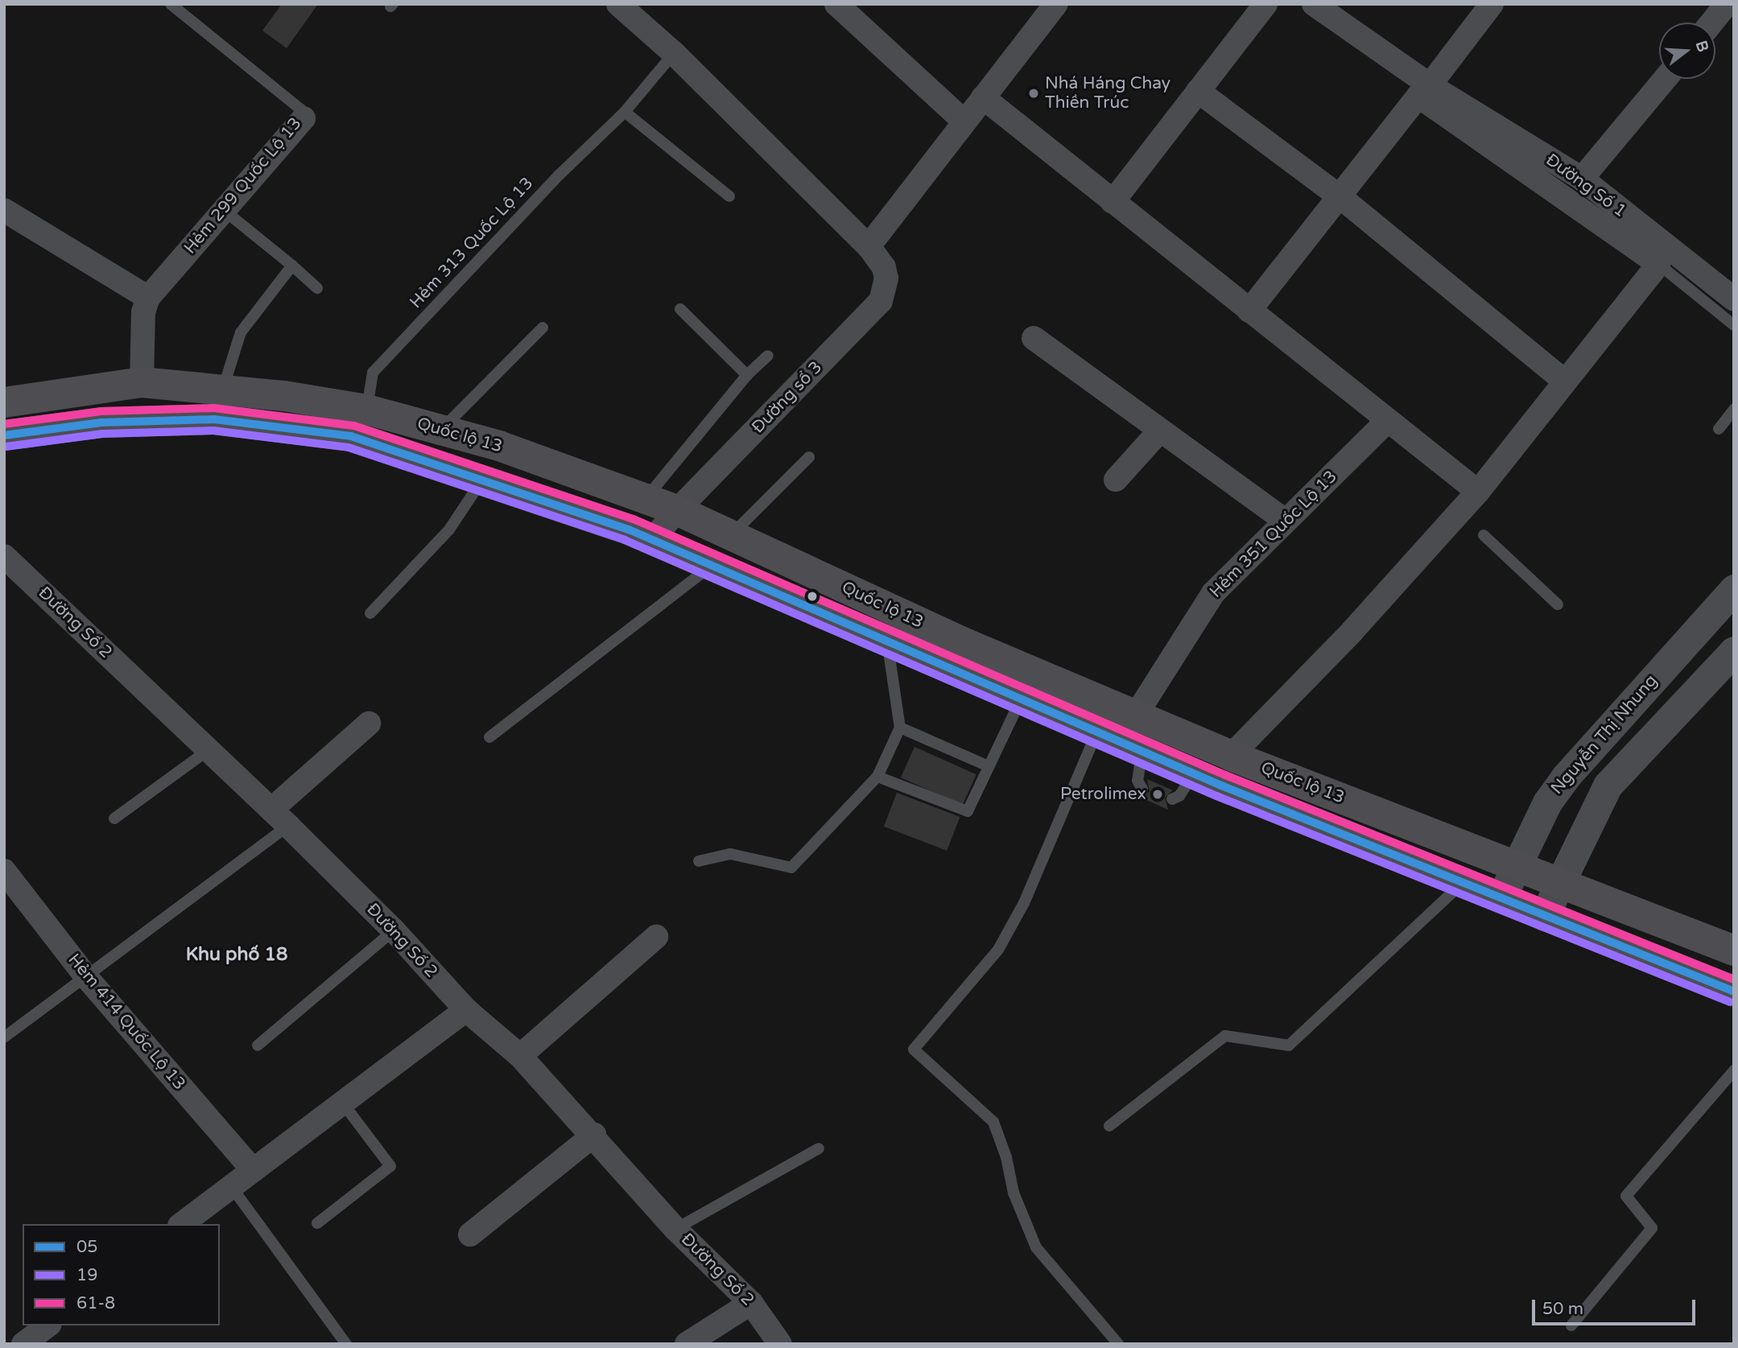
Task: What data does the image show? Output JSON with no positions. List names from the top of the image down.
{
  "streets": {
    "highway": ["Quốc lộ 13"],
    "street": [
      "Hẻm 299 Quốc Lộ 13",
      "Đường Số 1",
      "Đường sổ 3",
      "Hẻm 351 Quốc Lộ 13",
      "Đường Số 2",
      "Nguyễn Thị Nhung",
      "Hẻm 414 Quốc Lộ 13"
    ],
    "lane": ["Hẻm 313 Quốc Lộ 13"]
  },
  "crossings": [
    ["Hẻm 313 Quốc Lộ 13", "Đường sổ 3"],
    ["Hẻm 313 Quốc Lộ 13", "Quốc lộ 13"],
    ["Đường sổ 3", "Quốc lộ 13"],
    ["Quốc lộ 13", "Hẻm 351 Quốc Lộ 13"],
    ["Quốc lộ 13", "Nguyễn Thị Nhung"]
  ],
  "districts": ["Khu phố 18"],
  "places": ["Nhá Háng Chay Thiền Trúc", "Petrolimex"],
  "lines": ["transit line 61-8", "transit line 05", "transit line 19"],
  "legend": ["05", "19", "61-8"],
  "scale_bar": "50 m",
  "north": "right"
}
